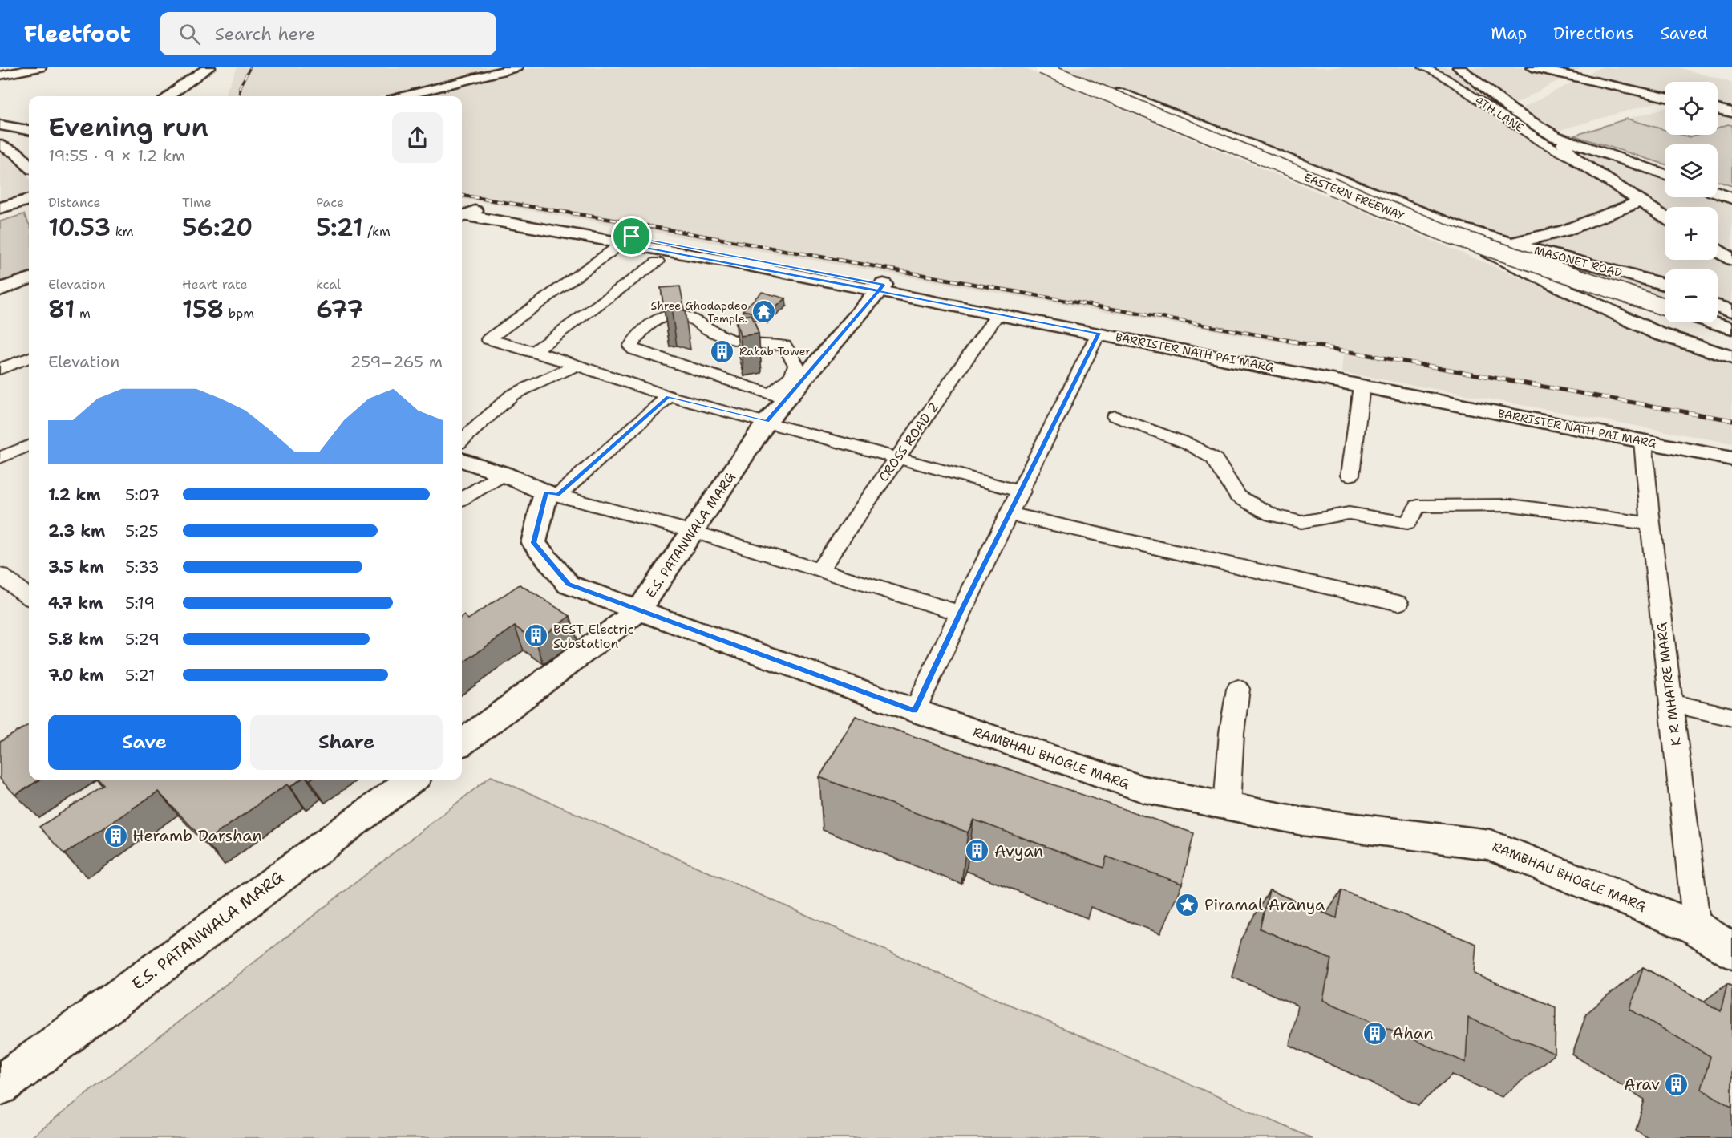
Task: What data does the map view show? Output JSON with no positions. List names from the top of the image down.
{
  "streets": {
    "main road": [
      "4TH LANE",
      "EASTERN FREEWAY",
      "MASONET ROAD",
      "BARRISTER NATH PAI MARG",
      "E.S. PATANWALA MARG",
      "RAMBHAU BHOGLE MARG"
    ],
    "street": ["CROSS ROAD 2", "K R MHATRE MARG"]
  },
  "crossings": [
    ["BARRISTER NATH PAI MARG", "CROSS ROAD 2"],
    ["BARRISTER NATH PAI MARG", "E.S. PATANWALA MARG"],
    ["BARRISTER NATH PAI MARG", "K R MHATRE MARG"],
    ["E.S. PATANWALA MARG", "RAMBHAU BHOGLE MARG"],
    ["K R MHATRE MARG", "RAMBHAU BHOGLE MARG"]
  ],
  "places": {
    "temple": ["Shree Ghodapdeo Temple."],
    "building": [
      "Rakab Tower",
      "BEST Electric Substation",
      "Heramb Darshan",
      "Avyan",
      "Ahan",
      "Arav"
    ],
    "place": ["Piramal Aranya"]
  },
  "page": {
    "header": "Fleetfoot",
    "search": "Search here",
    "nav": ["Map", "Directions", "Saved"],
    "map_buttons": ["+", "−"],
    "heading": ["Evening run", "19:55 · 9 × 1.2 km"],
    "stats": [
      ["Distance", "10.53 km"],
      ["Time", "56:20"],
      ["Pace", "5:21 /km"],
      ["Elevation", "81 m"],
      ["Heart rate", "158 bpm"],
      ["kcal", "677"]
    ],
    "chart": ["Elevation", "259–265 m"],
    "list": [
      {
        "name": "1.2 km",
        "note": "5:07"
      },
      {
        "name": "2.3 km",
        "note": "5:25"
      },
      {
        "name": "3.5 km",
        "note": "5:33"
      },
      {
        "name": "4.7 km",
        "note": "5:19"
      },
      {
        "name": "5.8 km",
        "note": "5:29"
      },
      {
        "name": "7.0 km",
        "note": "5:21"
      }
    ],
    "buttons": ["Save", "Share"]
  }
}
